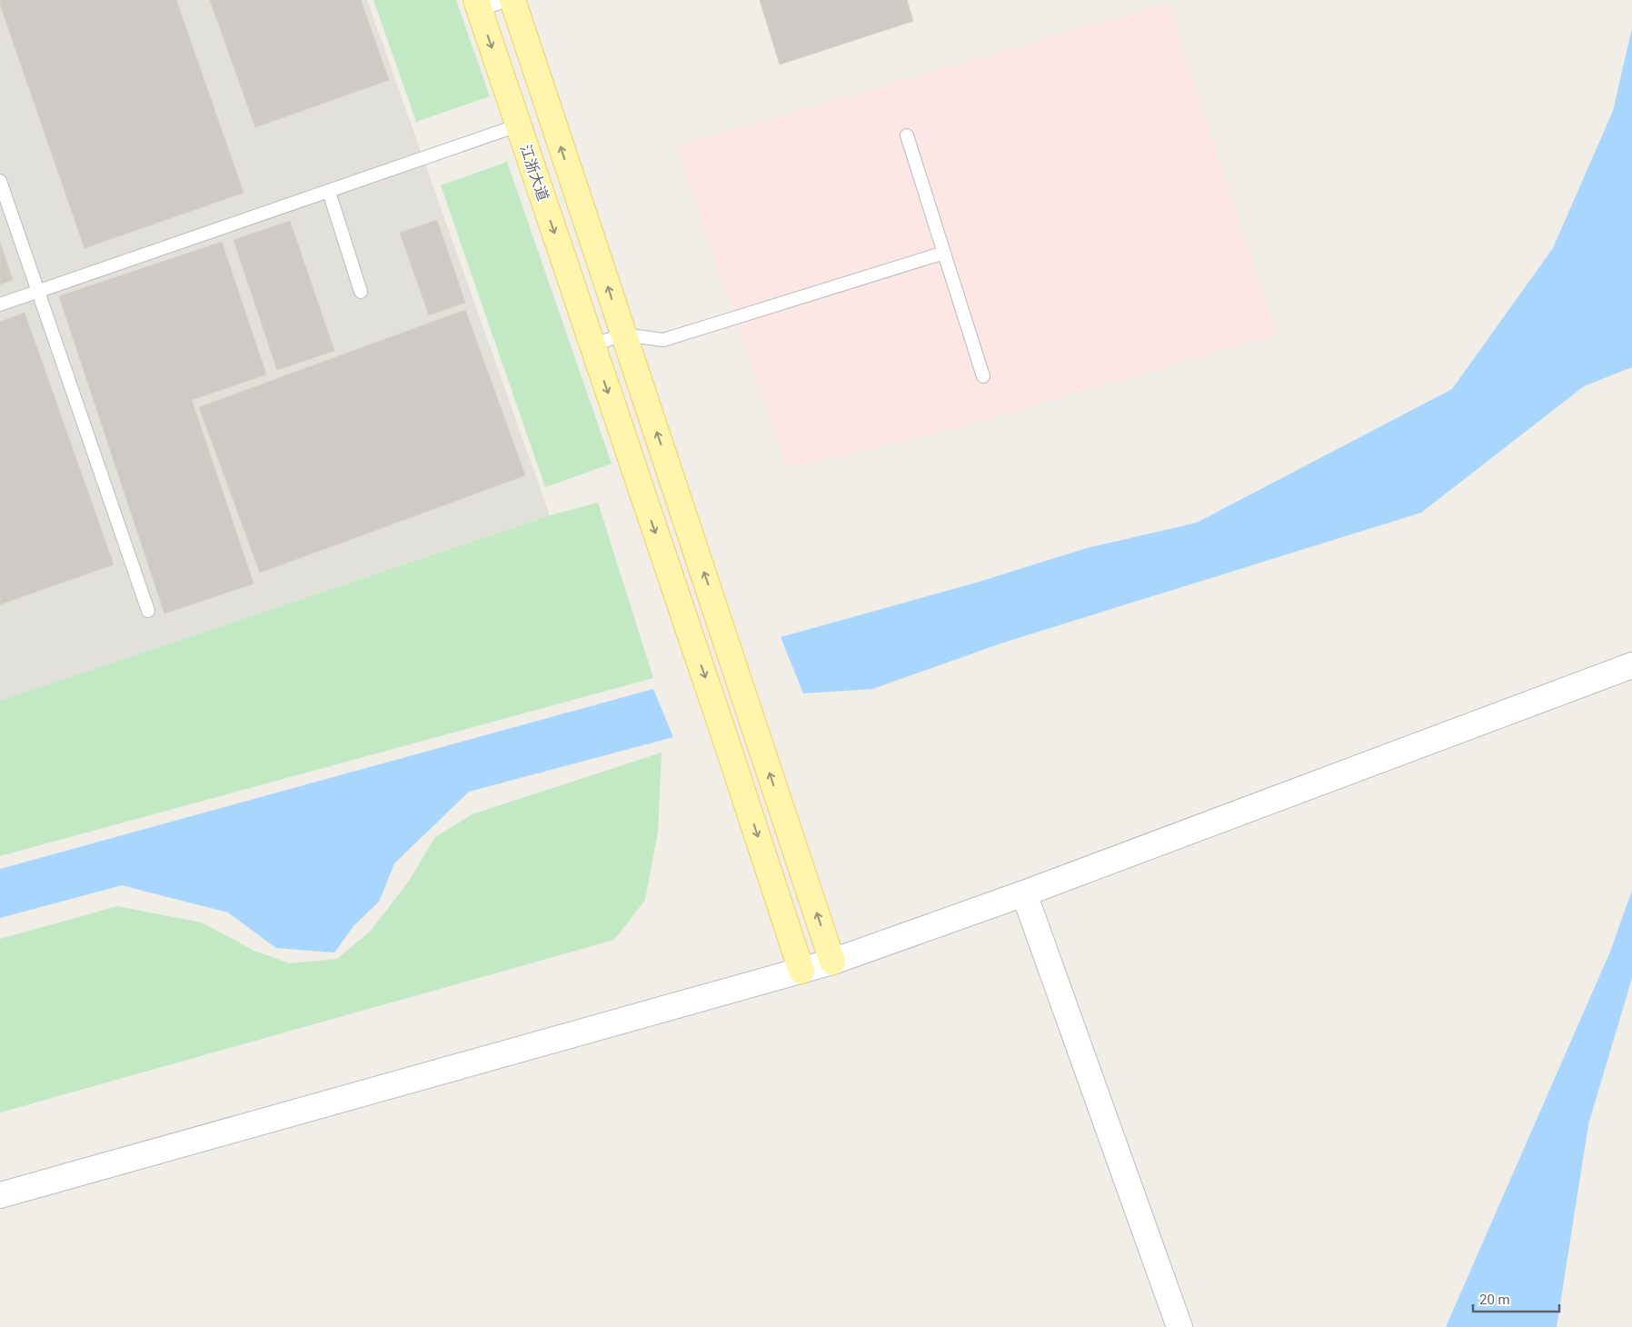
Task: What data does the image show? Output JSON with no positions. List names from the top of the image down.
{
  "streets": {
    "main road": ["江浙大道"]
  },
  "scale_bar": "20 m"
}
